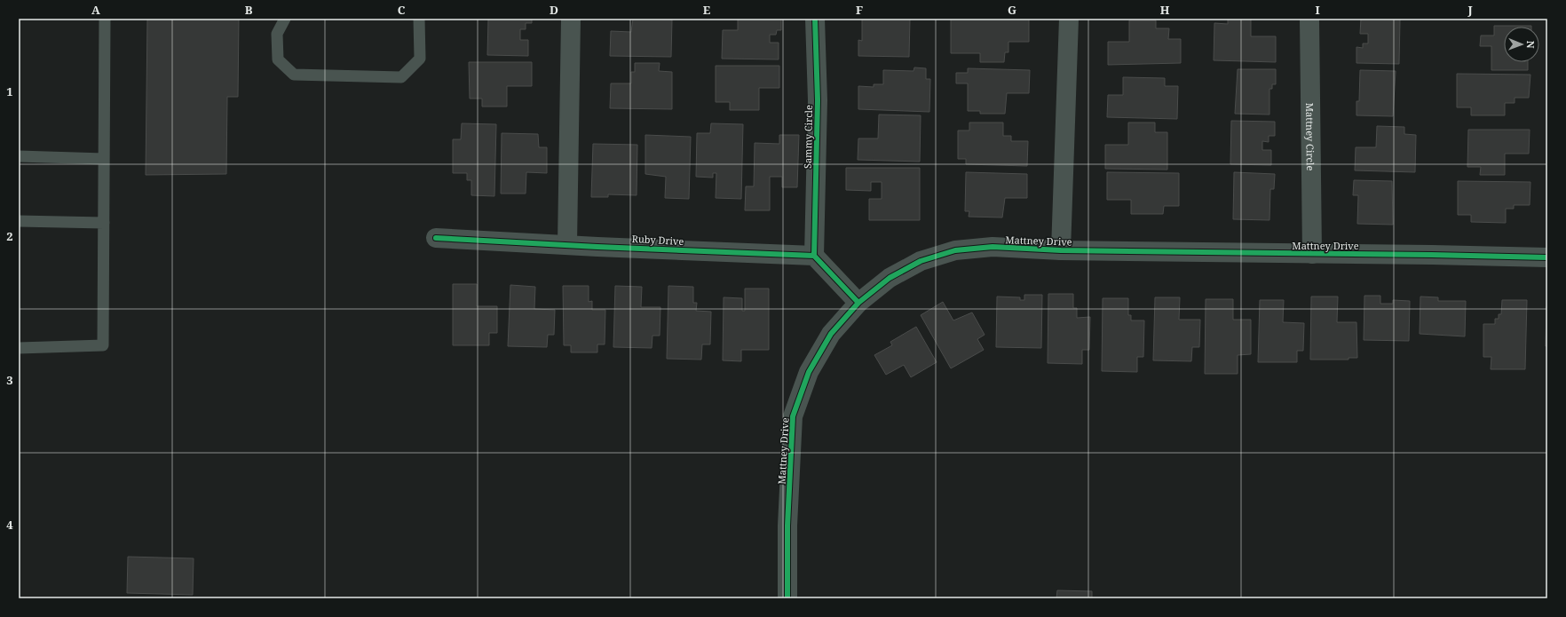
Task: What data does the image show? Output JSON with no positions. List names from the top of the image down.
{
  "streets": {
    "street": [
      "Mattney Circle",
      "Sammy Circle",
      "Ruby Drive",
      "Mattney Drive"
    ]
  },
  "crossings": [
    ["Mattney Circle", "Mattney Drive"],
    ["Sammy Circle", "Ruby Drive"]
  ],
  "north": "right",
  "grid": {
    "columns": [
      "A",
      "B",
      "C",
      "D",
      "E",
      "F",
      "G",
      "H",
      "I",
      "J"
    ],
    "rows": [
      "1",
      "2",
      "3",
      "4"
    ]
  }
}
